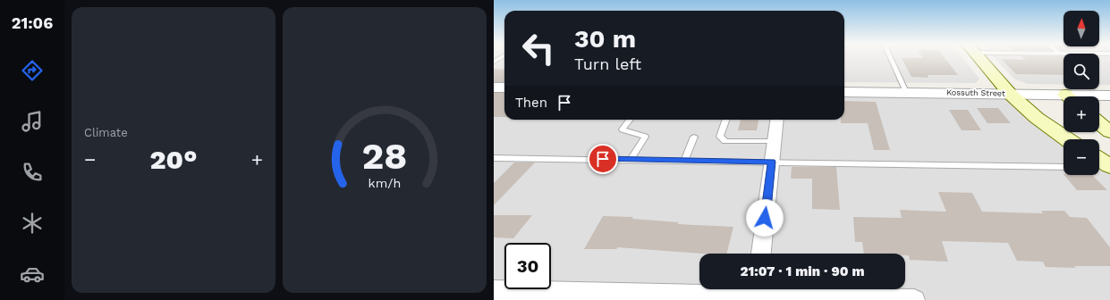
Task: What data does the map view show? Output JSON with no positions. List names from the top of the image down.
{
  "streets": {
    "street": ["Kossuth Street"]
  },
  "north": "top",
  "page": {
    "tabs": "21:06",
    "tile": "Climate",
    "map_buttons": ["+", "−"],
    "turn": ["30 m", "Turn left"],
    "then": "Then",
    "heat": ["−", "20°", "+"],
    "limit": "30",
    "trip": "21:07 · 1 min · 90 m",
    "gauge": ["28", "km/h"]
  }
}
